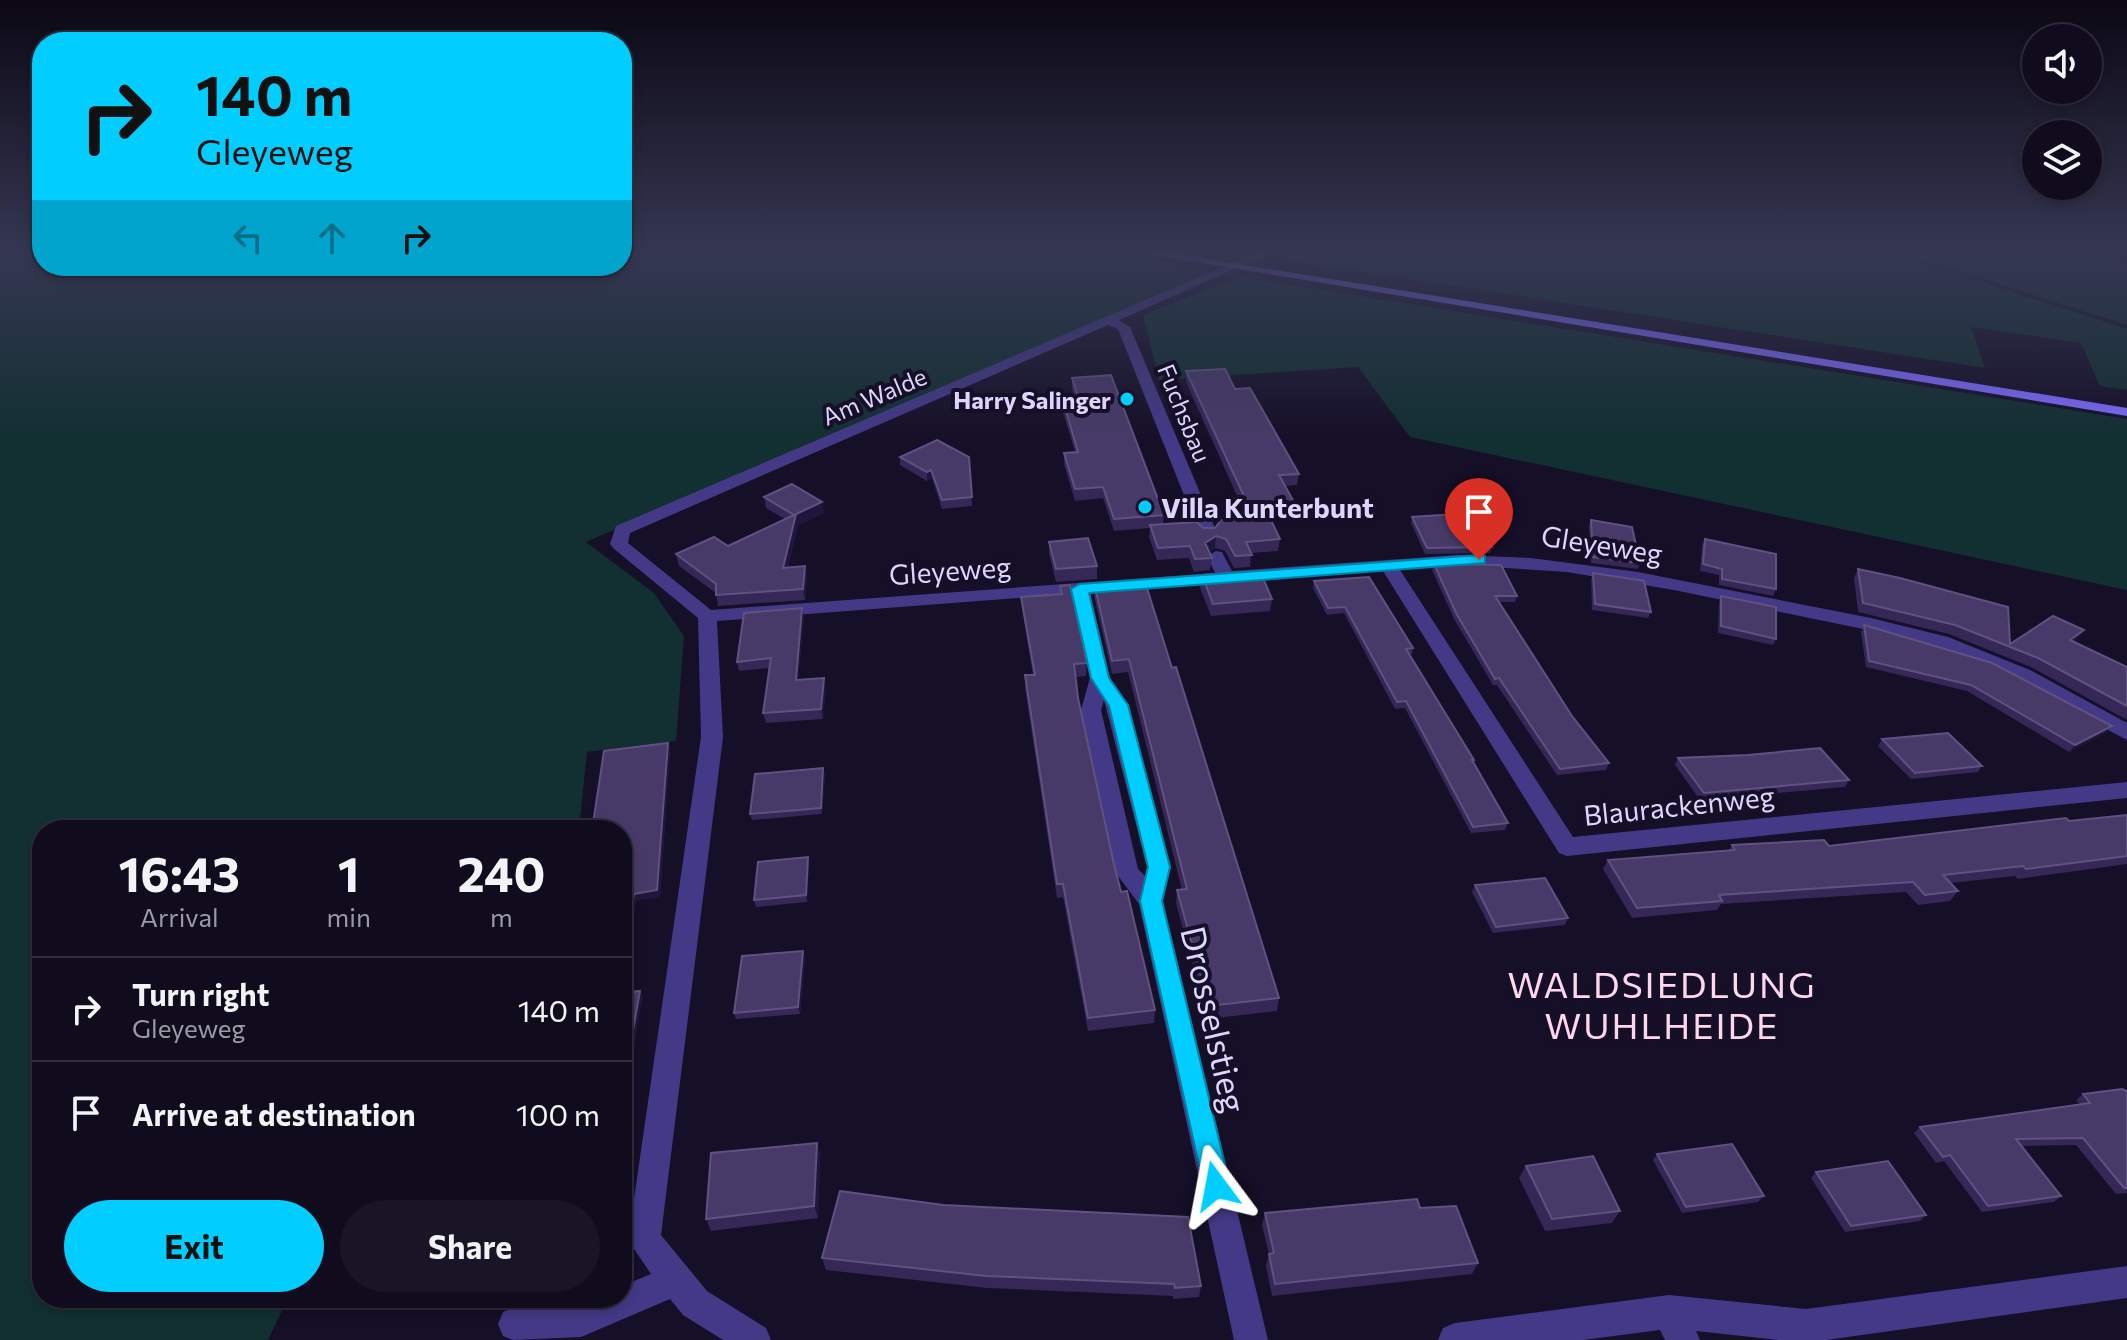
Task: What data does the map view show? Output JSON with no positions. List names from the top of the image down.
{
  "streets": {
    "street": [
      "Am Walde",
      "Fuchsbau",
      "Gleyeweg",
      "Blaurackenweg",
      "Drosselstieg"
    ]
  },
  "crossings": [
    ["Am Walde", "Fuchsbau"],
    ["Am Walde", "Gleyeweg"],
    ["Gleyeweg", "Blaurackenweg"],
    ["Gleyeweg", "Drosselstieg"]
  ],
  "districts": ["WALDSIEDLUNG WUHLHEIDE"],
  "places": ["Harry Salinger", "Villa Kunterbunt"],
  "page": {
    "turn": ["140 m", "Gleyeweg"],
    "eta": [
      "16:43",
      "Arrival",
      "1",
      "min",
      "240",
      "m"
    ],
    "list": [
      {
        "name": "Turn right",
        "note": "Gleyeweg",
        "value": "140 m"
      },
      {
        "name": "Arrive at destination",
        "value": "100 m"
      }
    ],
    "buttons": ["Exit", "Share"]
  }
}
